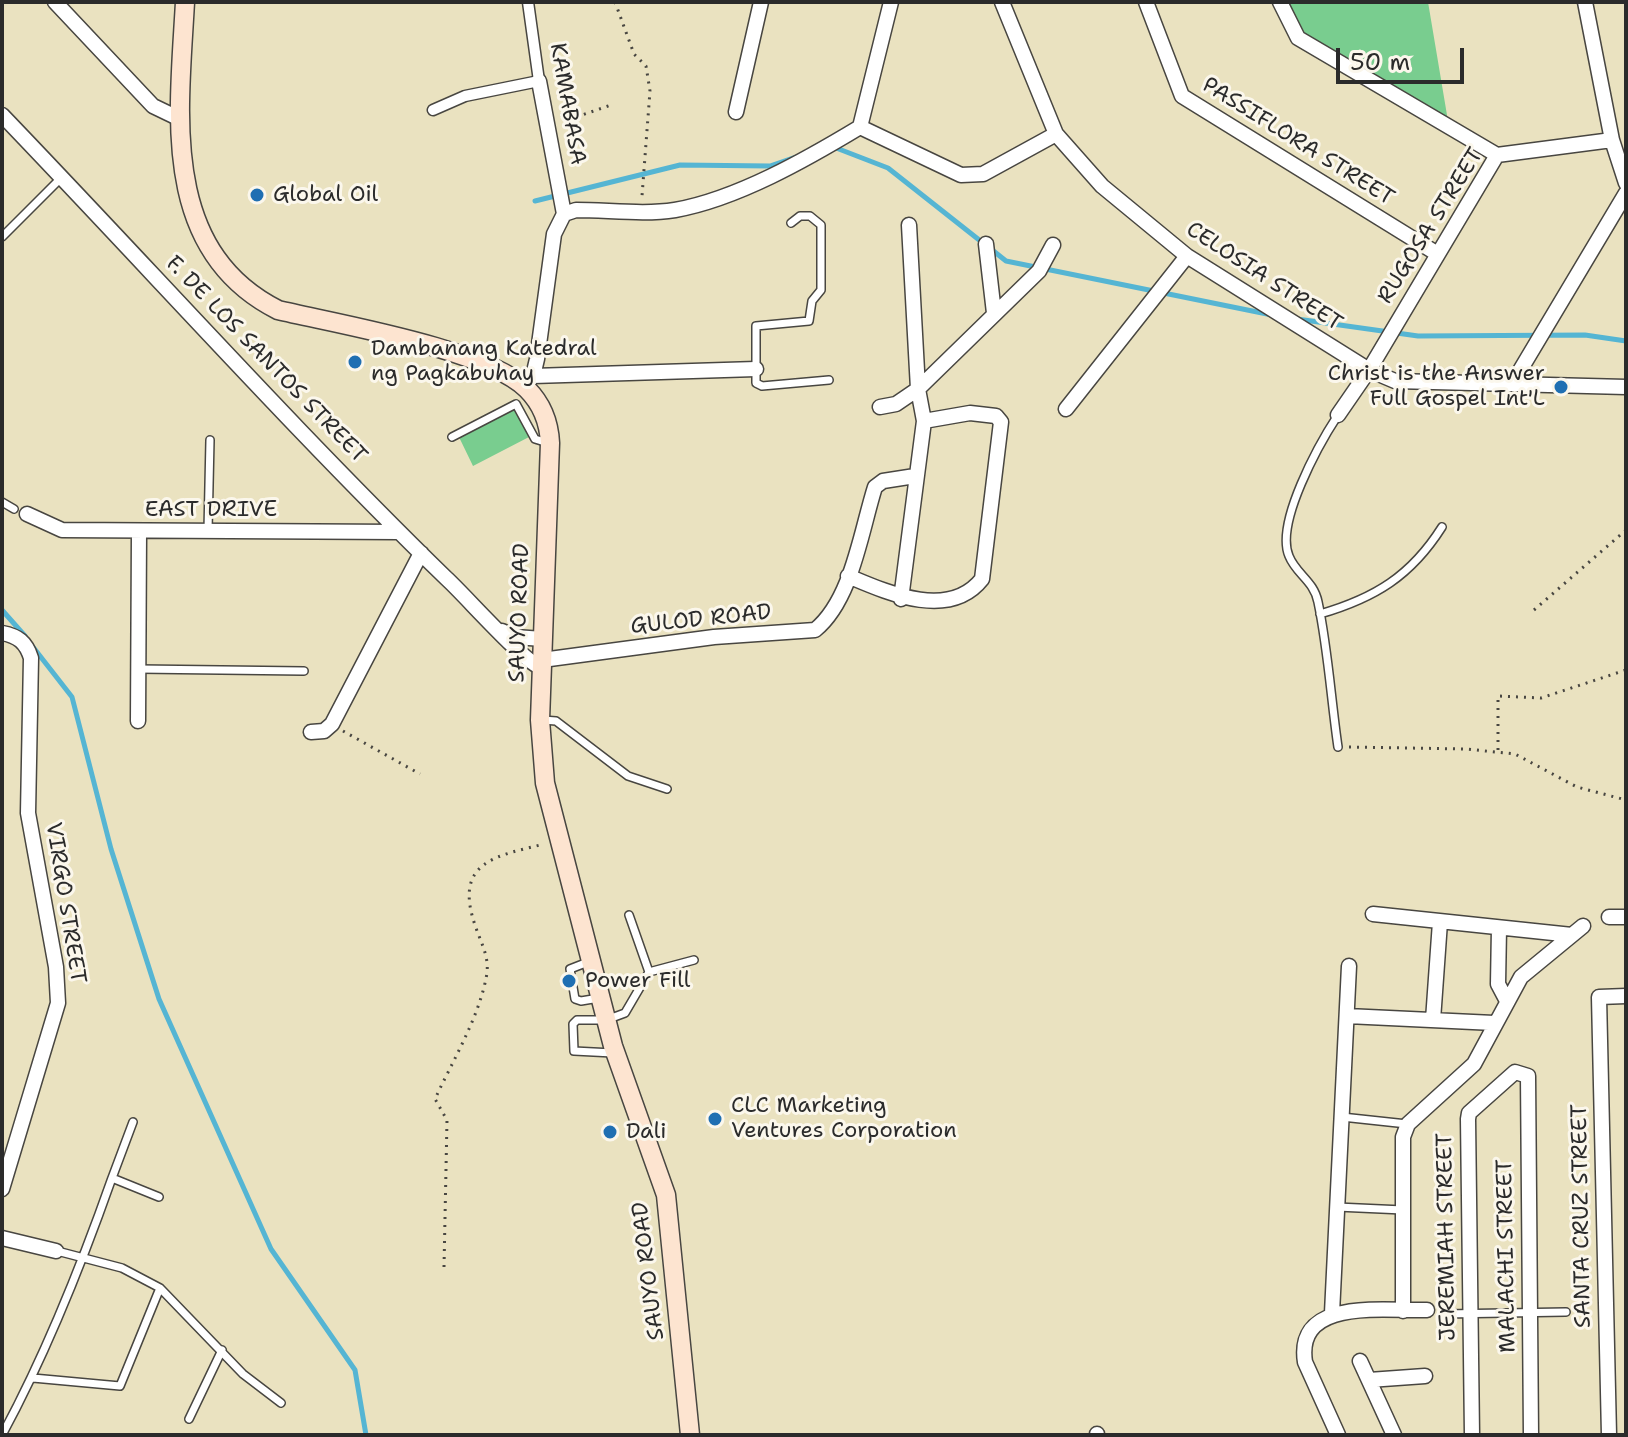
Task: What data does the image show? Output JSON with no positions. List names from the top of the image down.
{
  "streets": {
    "main road": ["SAUYO ROAD"],
    "street": [
      "KAMABASA",
      "PASSIFLORA STREET",
      "RUGOSA STREET",
      "CELOSIA STREET",
      "F. DE LOS SANTOS STREET",
      "EAST DRIVE",
      "GULOD ROAD",
      "VIRGO STREET",
      "SANTA CRUZ STREET",
      "JEREMIAH STREET",
      "MALACHI STREET"
    ]
  },
  "crossings": [
    ["PASSIFLORA STREET", "RUGOSA STREET"],
    ["RUGOSA STREET", "CELOSIA STREET"],
    ["F. DE LOS SANTOS STREET", "EAST DRIVE"],
    ["F. DE LOS SANTOS STREET", "SAUYO ROAD"],
    ["F. DE LOS SANTOS STREET", "GULOD ROAD"],
    ["SAUYO ROAD", "GULOD ROAD"],
    ["JEREMIAH STREET", "MALACHI STREET"]
  ],
  "places": [
    "Global Oil",
    "Dambanang Katedral ng Pagkabuhay",
    "Christ is the Answer Full Gospel Int'L",
    "Power Fill",
    "CLC Marketing Ventures Corporation",
    "Dali"
  ],
  "scale_bar": "50 m"
}
